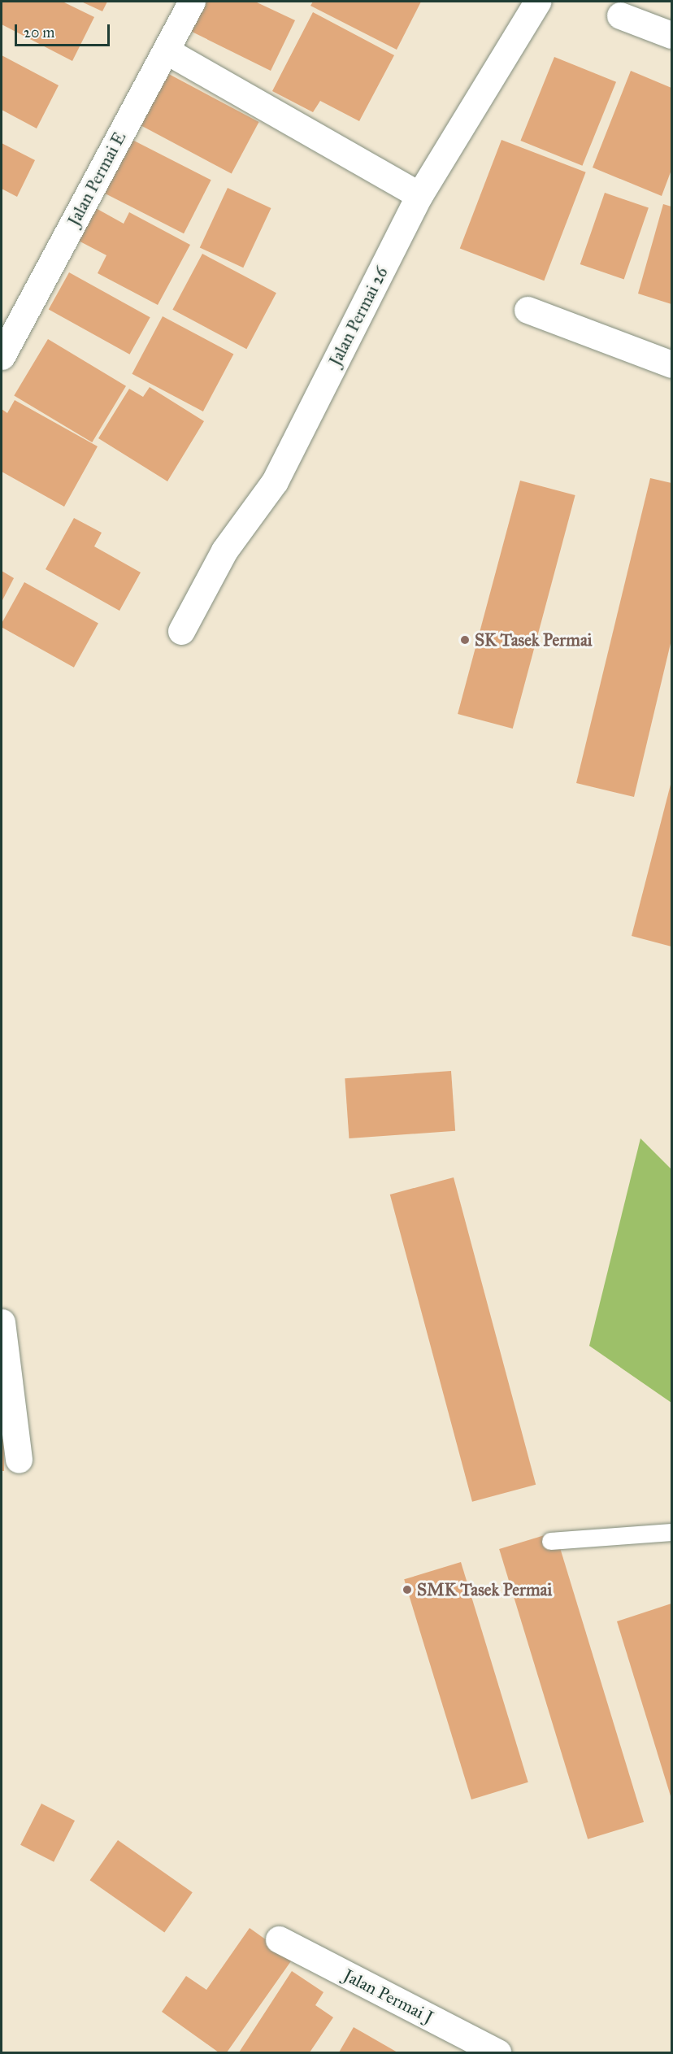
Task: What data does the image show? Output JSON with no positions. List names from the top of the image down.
{
  "streets": {
    "street": ["Jalan Permai E", "Jalan Permai 26", "Jalan Permai J"]
  },
  "places": ["SK Tasek Permai", "SMK Tasek Permai"],
  "scale_bar": "20 m"
}
